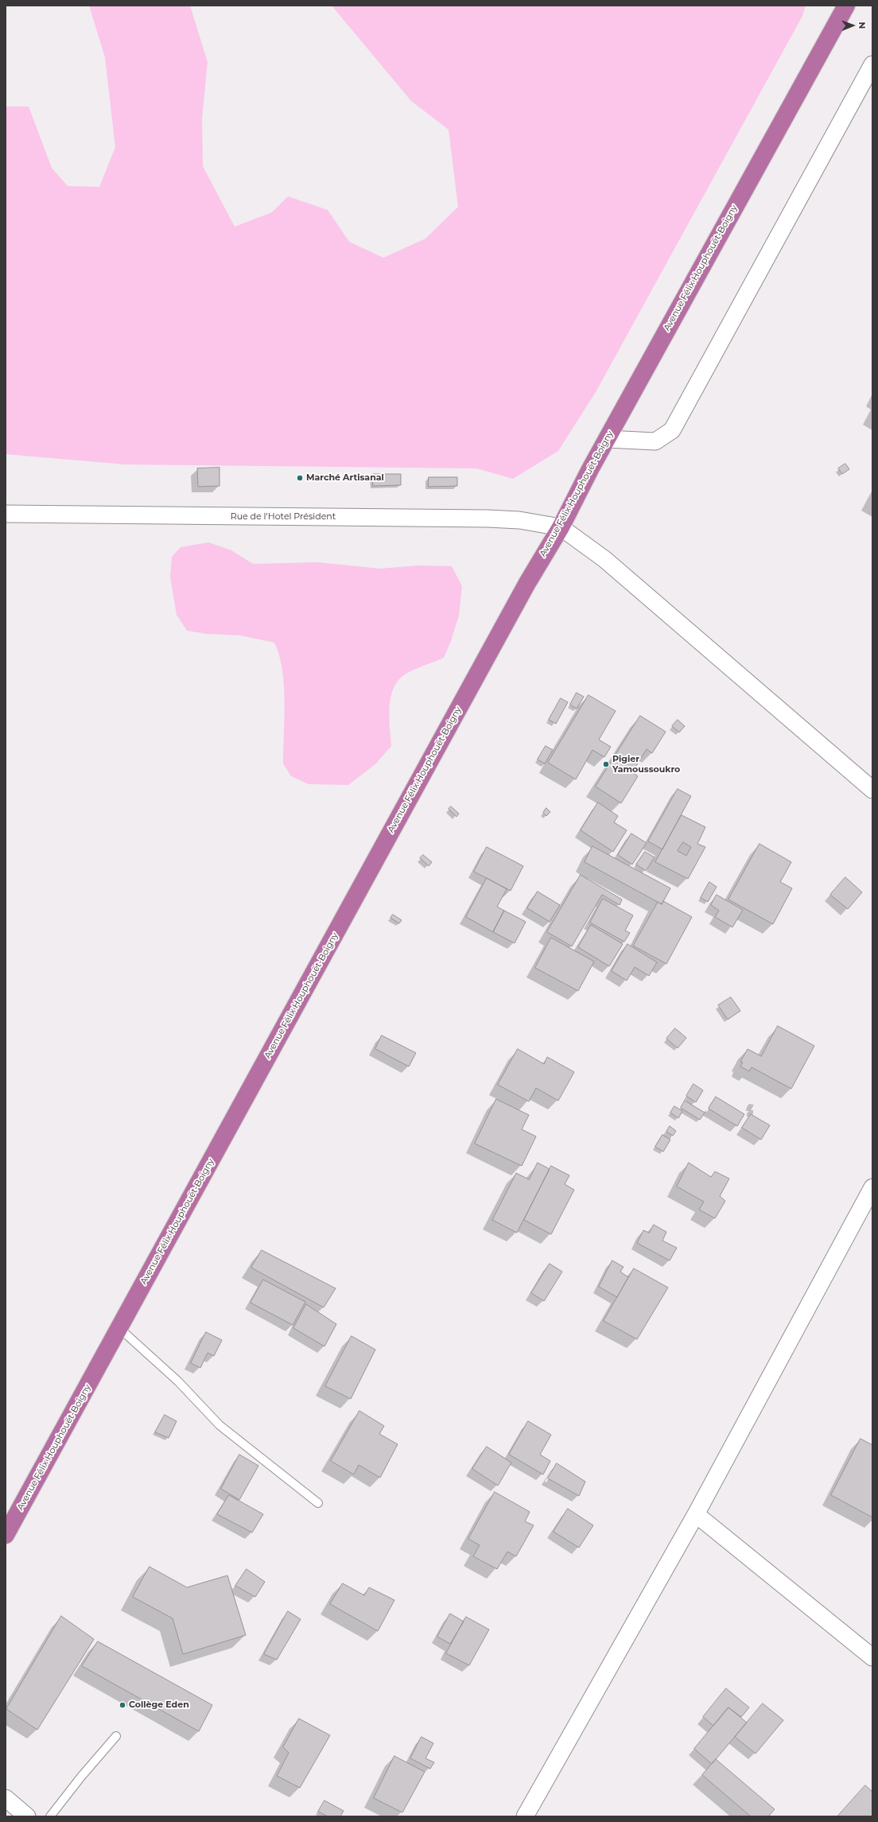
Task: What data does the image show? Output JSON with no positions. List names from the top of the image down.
{
  "streets": {
    "highway": ["Avenue Félix Houphouët-Boigny"],
    "street": ["Rue de l'Hotel Président"]
  },
  "crossings": [
    ["Avenue Félix Houphouët-Boigny", "Rue de l'Hotel Président"]
  ],
  "places": ["Marché Artisanal", "Pigier Yamoussoukro", "Collège Eden"],
  "north": "right"
}
